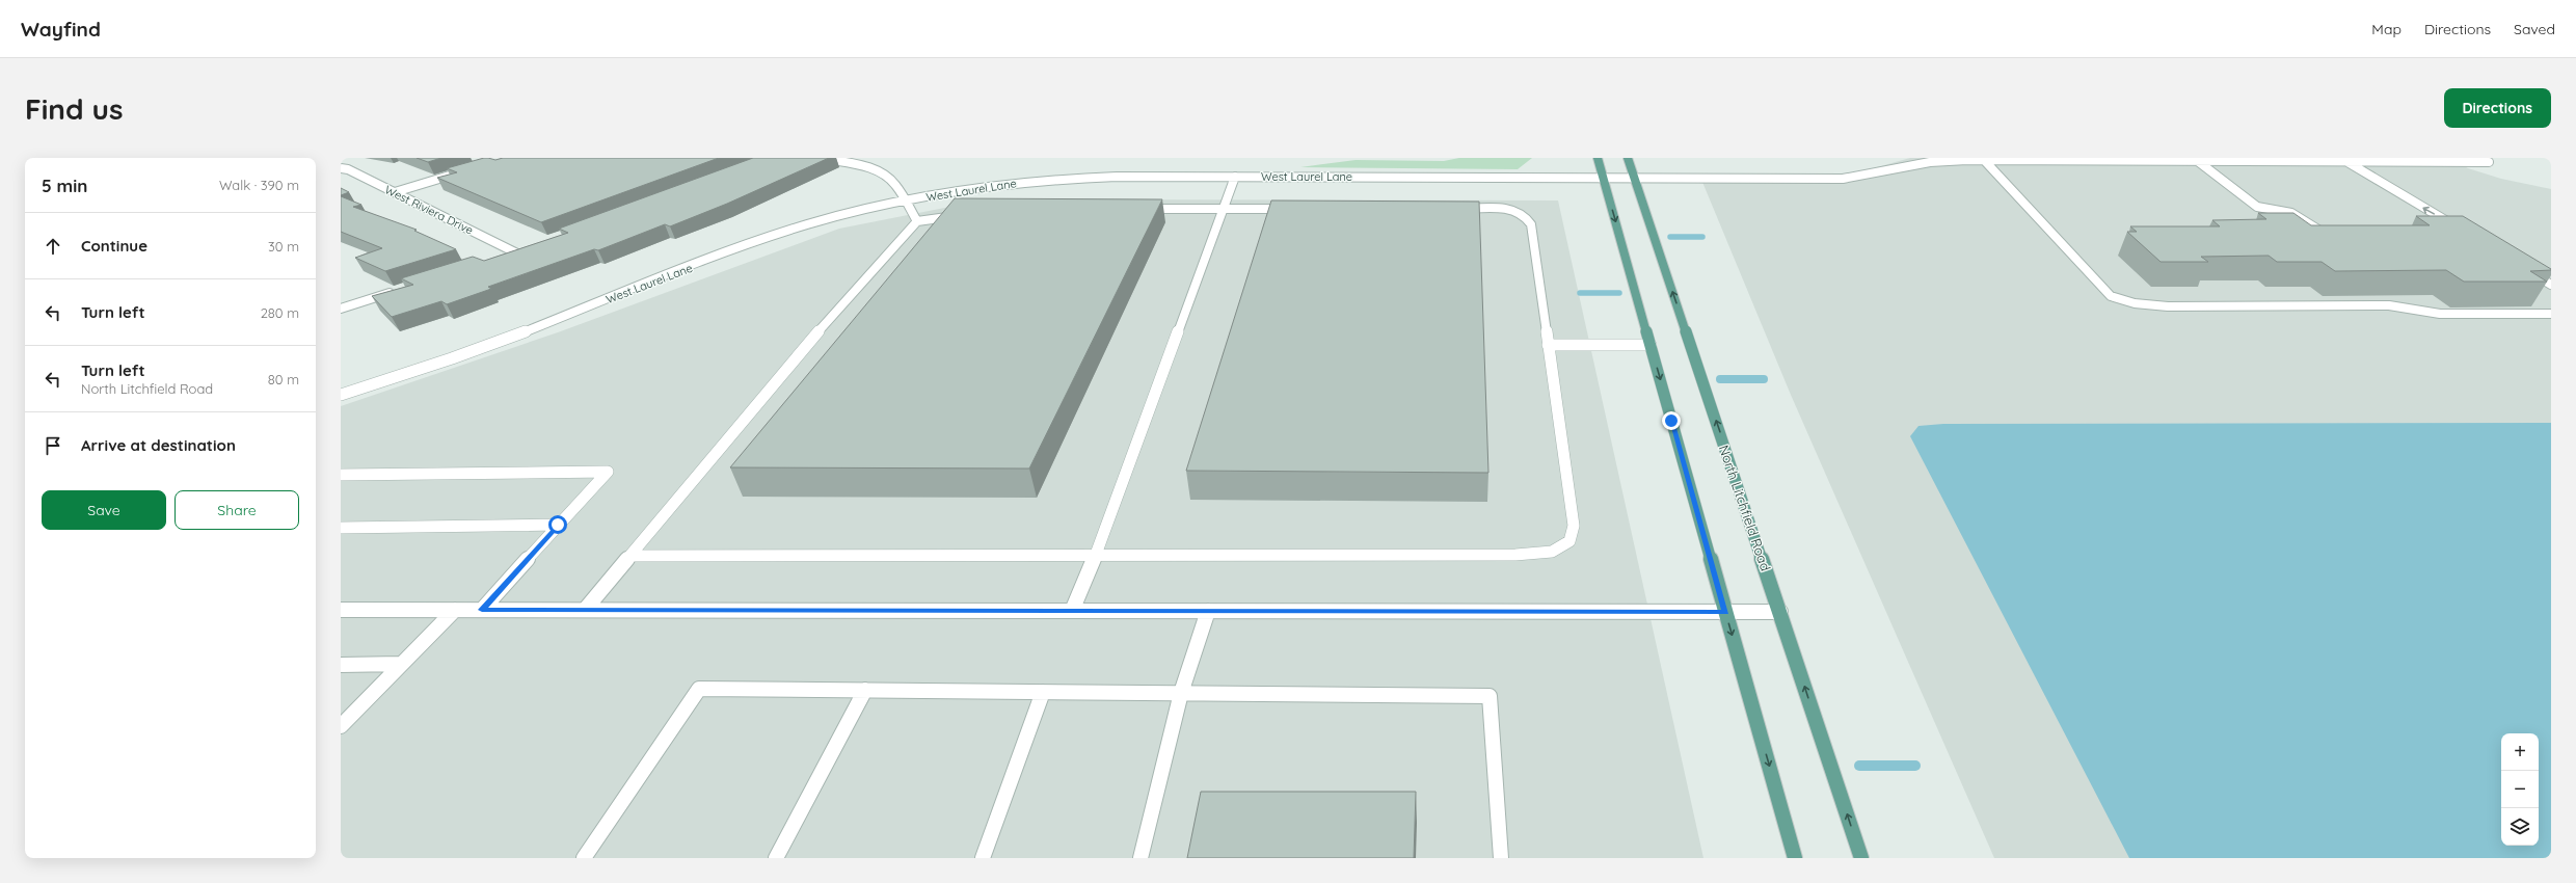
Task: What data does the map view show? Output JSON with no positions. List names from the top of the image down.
{
  "streets": {
    "main road": ["North Litchfield Road"],
    "street": ["West Laurel Lane", "West Riviera Drive"]
  },
  "crossings": [
    ["West Laurel Lane", "North Litchfield Road"]
  ],
  "page": {
    "header": "Wayfind",
    "nav": ["Map", "Directions", "Saved"],
    "buttons": [
      "Directions",
      ["Save", "Share"]
    ],
    "title": "Find us",
    "heading": ["5 min", "Walk · 390 m"],
    "list": [
      ["Continue", "30 m"],
      ["Turn left", "280 m"],
      ["Turn left", "North Litchfield Road", "80 m"],
      "Arrive at destination"
    ],
    "map_buttons": ["+", "−"]
  }
}
